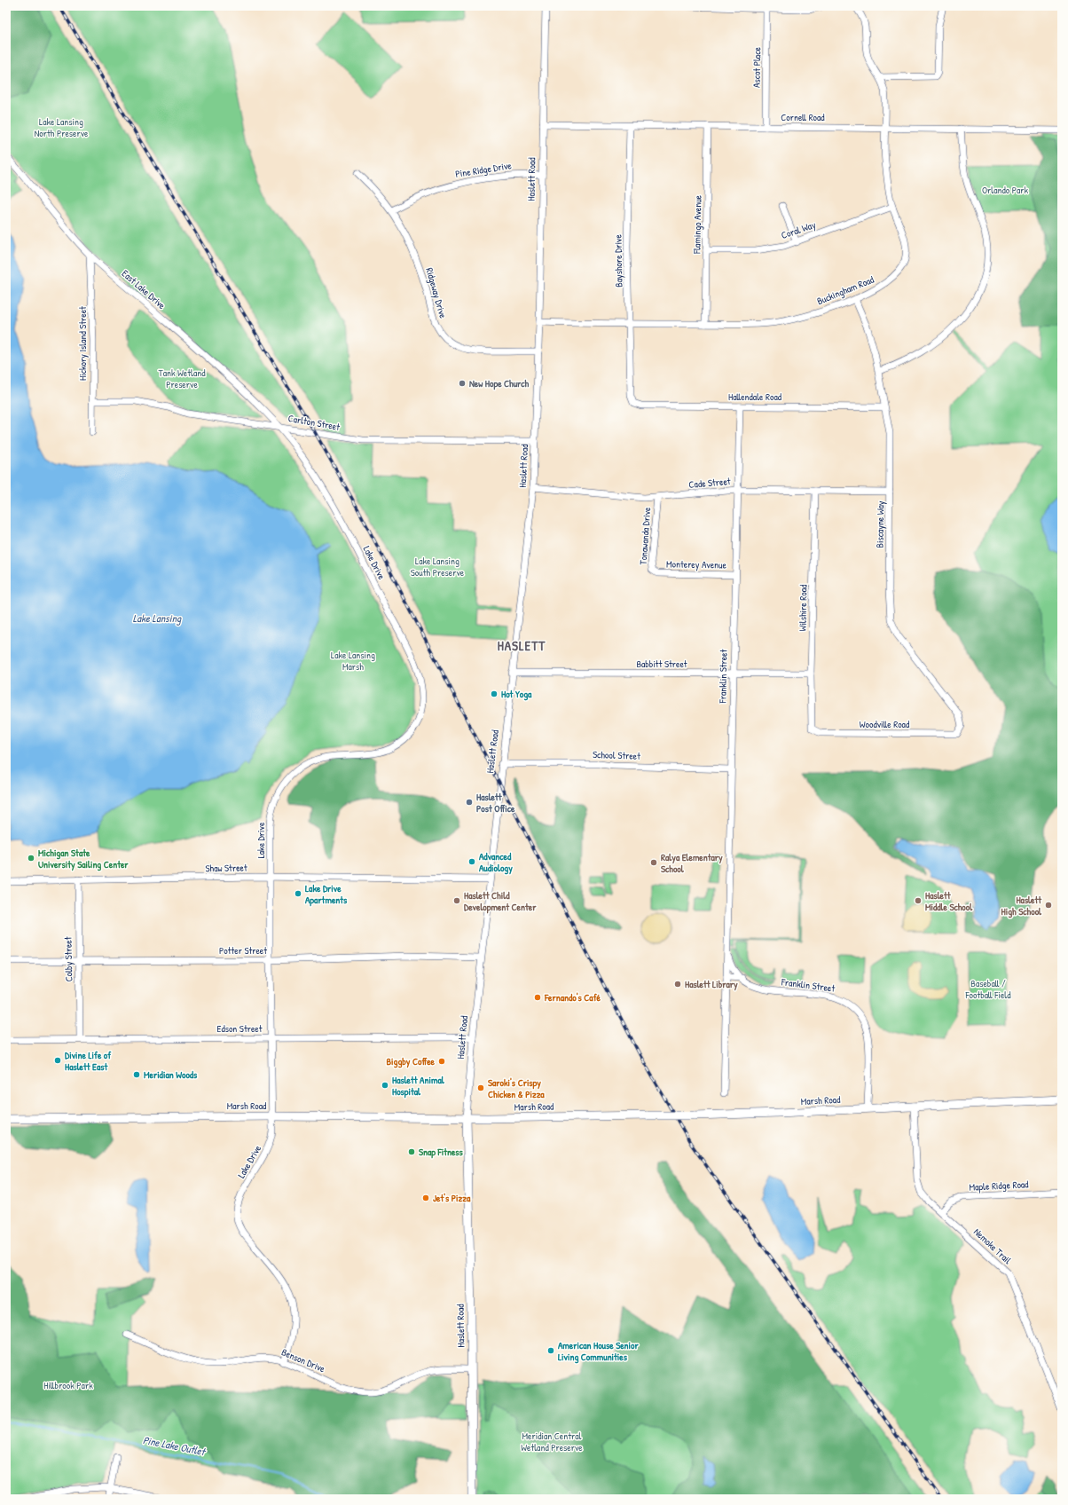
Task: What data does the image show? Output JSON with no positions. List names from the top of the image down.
{
  "streets": {
    "main road": ["Haslett Road", "Marsh Road"],
    "street": [
      "Ascot Place",
      "Cornell Road",
      "Pine Ridge Drive",
      "Flamingo Avenue",
      "Coral Way",
      "Bayshore Drive",
      "East Lake Drive",
      "Buckingham Road",
      "Ridgeway Drive",
      "Hickory Island Street",
      "Hallendale Road",
      "Carlton Street",
      "Cade Street",
      "Biscayne Way",
      "Tonawanda Drive",
      "Lake Drive",
      "Monterey Avenue",
      "Wilshire Road",
      "Babbitt Street",
      "Franklin Street",
      "Woodville Road",
      "School Street",
      "Shaw Street",
      "Potter Street",
      "Colby Street",
      "Edson Street",
      "Maple Ridge Road",
      "Nemoke Trail",
      "Benson Drive"
    ]
  },
  "crossings": [
    ["Ascot Place", "Cornell Road"],
    ["Cornell Road", "Haslett Road"],
    ["Cornell Road", "Flamingo Avenue"],
    ["Cornell Road", "Bayshore Drive"],
    ["Cornell Road", "Buckingham Road"],
    ["Pine Ridge Drive", "Haslett Road"],
    ["Pine Ridge Drive", "Ridgeway Drive"],
    ["Haslett Road", "Buckingham Road"],
    ["Haslett Road", "Ridgeway Drive"],
    ["Haslett Road", "Carlton Street"],
    ["Haslett Road", "Cade Street"],
    ["Haslett Road", "Babbitt Street"],
    ["Haslett Road", "School Street"],
    ["Haslett Road", "Shaw Street"],
    ["Haslett Road", "Potter Street"],
    ["Haslett Road", "Edson Street"],
    ["Haslett Road", "Marsh Road"],
    ["Haslett Road", "Benson Drive"],
    ["Flamingo Avenue", "Coral Way"],
    ["Flamingo Avenue", "Buckingham Road"],
    ["Coral Way", "Buckingham Road"],
    ["Bayshore Drive", "Buckingham Road"],
    ["Bayshore Drive", "Hallendale Road"],
    ["East Lake Drive", "Hickory Island Street"],
    ["East Lake Drive", "Carlton Street"],
    ["East Lake Drive", "Lake Drive"],
    ["Buckingham Road", "Biscayne Way"],
    ["Hickory Island Street", "Carlton Street"],
    ["Hallendale Road", "Biscayne Way"],
    ["Hallendale Road", "Franklin Street"],
    ["Carlton Street", "Lake Drive"],
    ["Cade Street", "Biscayne Way"],
    ["Cade Street", "Tonawanda Drive"],
    ["Cade Street", "Wilshire Road"],
    ["Cade Street", "Franklin Street"],
    ["Biscayne Way", "Woodville Road"],
    ["Tonawanda Drive", "Monterey Avenue"],
    ["Lake Drive", "Shaw Street"],
    ["Lake Drive", "Potter Street"],
    ["Lake Drive", "Edson Street"],
    ["Lake Drive", "Marsh Road"],
    ["Lake Drive", "Benson Drive"],
    ["Monterey Avenue", "Franklin Street"],
    ["Wilshire Road", "Babbitt Street"],
    ["Wilshire Road", "Woodville Road"],
    ["Babbitt Street", "Franklin Street"],
    ["Franklin Street", "School Street"],
    ["Franklin Street", "Marsh Road"],
    ["Shaw Street", "Colby Street"],
    ["Potter Street", "Colby Street"],
    ["Colby Street", "Edson Street"],
    ["Marsh Road", "Nemoke Trail"],
    ["Maple Ridge Road", "Nemoke Trail"]
  ],
  "districts": ["HASLETT"],
  "water": ["Lake Lansing", "Pine Lake Outlet"],
  "parks": [
    "Lake Lansing North Preserve",
    "Orlando Park",
    "Tank Wetland Preserve",
    "Lake Lansing South Preserve",
    "Lake Lansing Marsh",
    "Baseball / Football Field",
    "Hillbrook Park",
    "Meridian Central Wetland Preserve"
  ],
  "places": [
    "New Hope Church",
    "Hot Yoga",
    "Haslett Post Office",
    "Michigan State University Sailing Center",
    "Advanced Audiology",
    "Ralya Elementary School",
    "Lake Drive Apartments",
    "Haslett Child Development Center",
    "Haslett Middle School",
    "Haslett High School",
    "Haslett Library",
    "Fernando's Café",
    "Divine Life of Haslett East",
    "Biggby Coffee",
    "Meridian Woods",
    "Haslett Animal Hospital",
    "Saroki's Crispy Chicken & Pizza",
    "Snap Fitness",
    "Jet's Pizza",
    "American House Senior Living Communities"
  ]
}
